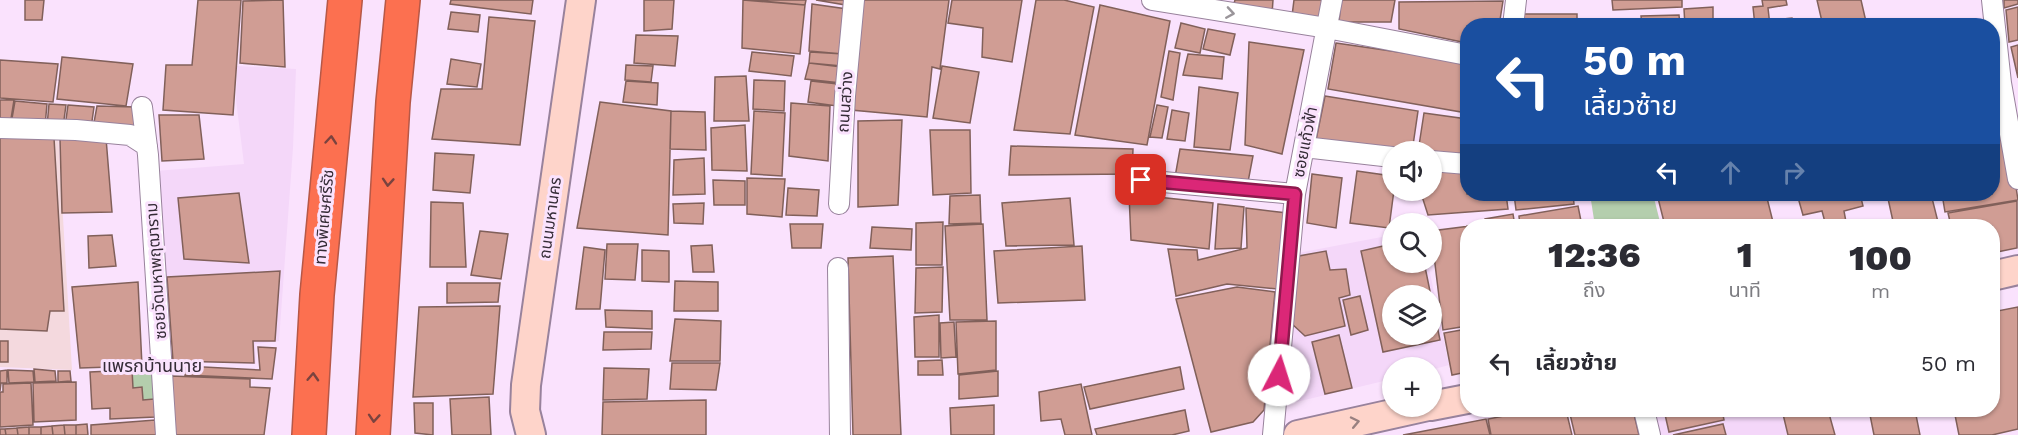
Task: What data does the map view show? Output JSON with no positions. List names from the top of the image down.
{
  "streets": {
    "highway": ["ทางพิเศษศรีรัช"],
    "main road": ["ถนนมหานคร"],
    "street": ["ถนนสว่าง", "ซอยแก้วฟ้า", "ซอยวัดมหาพฤฒาราม"]
  },
  "districts": ["แพรกบ้านนาย"],
  "page": {
    "turn": ["50 m", "เลี้ยวซ้าย"],
    "map_buttons": "+",
    "eta": [
      "12:36",
      "ถึง",
      "1",
      "นาที",
      "100",
      "m"
    ],
    "list": [
      {
        "name": "เลี้ยวซ้าย",
        "value": "50 m"
      }
    ]
  }
}
